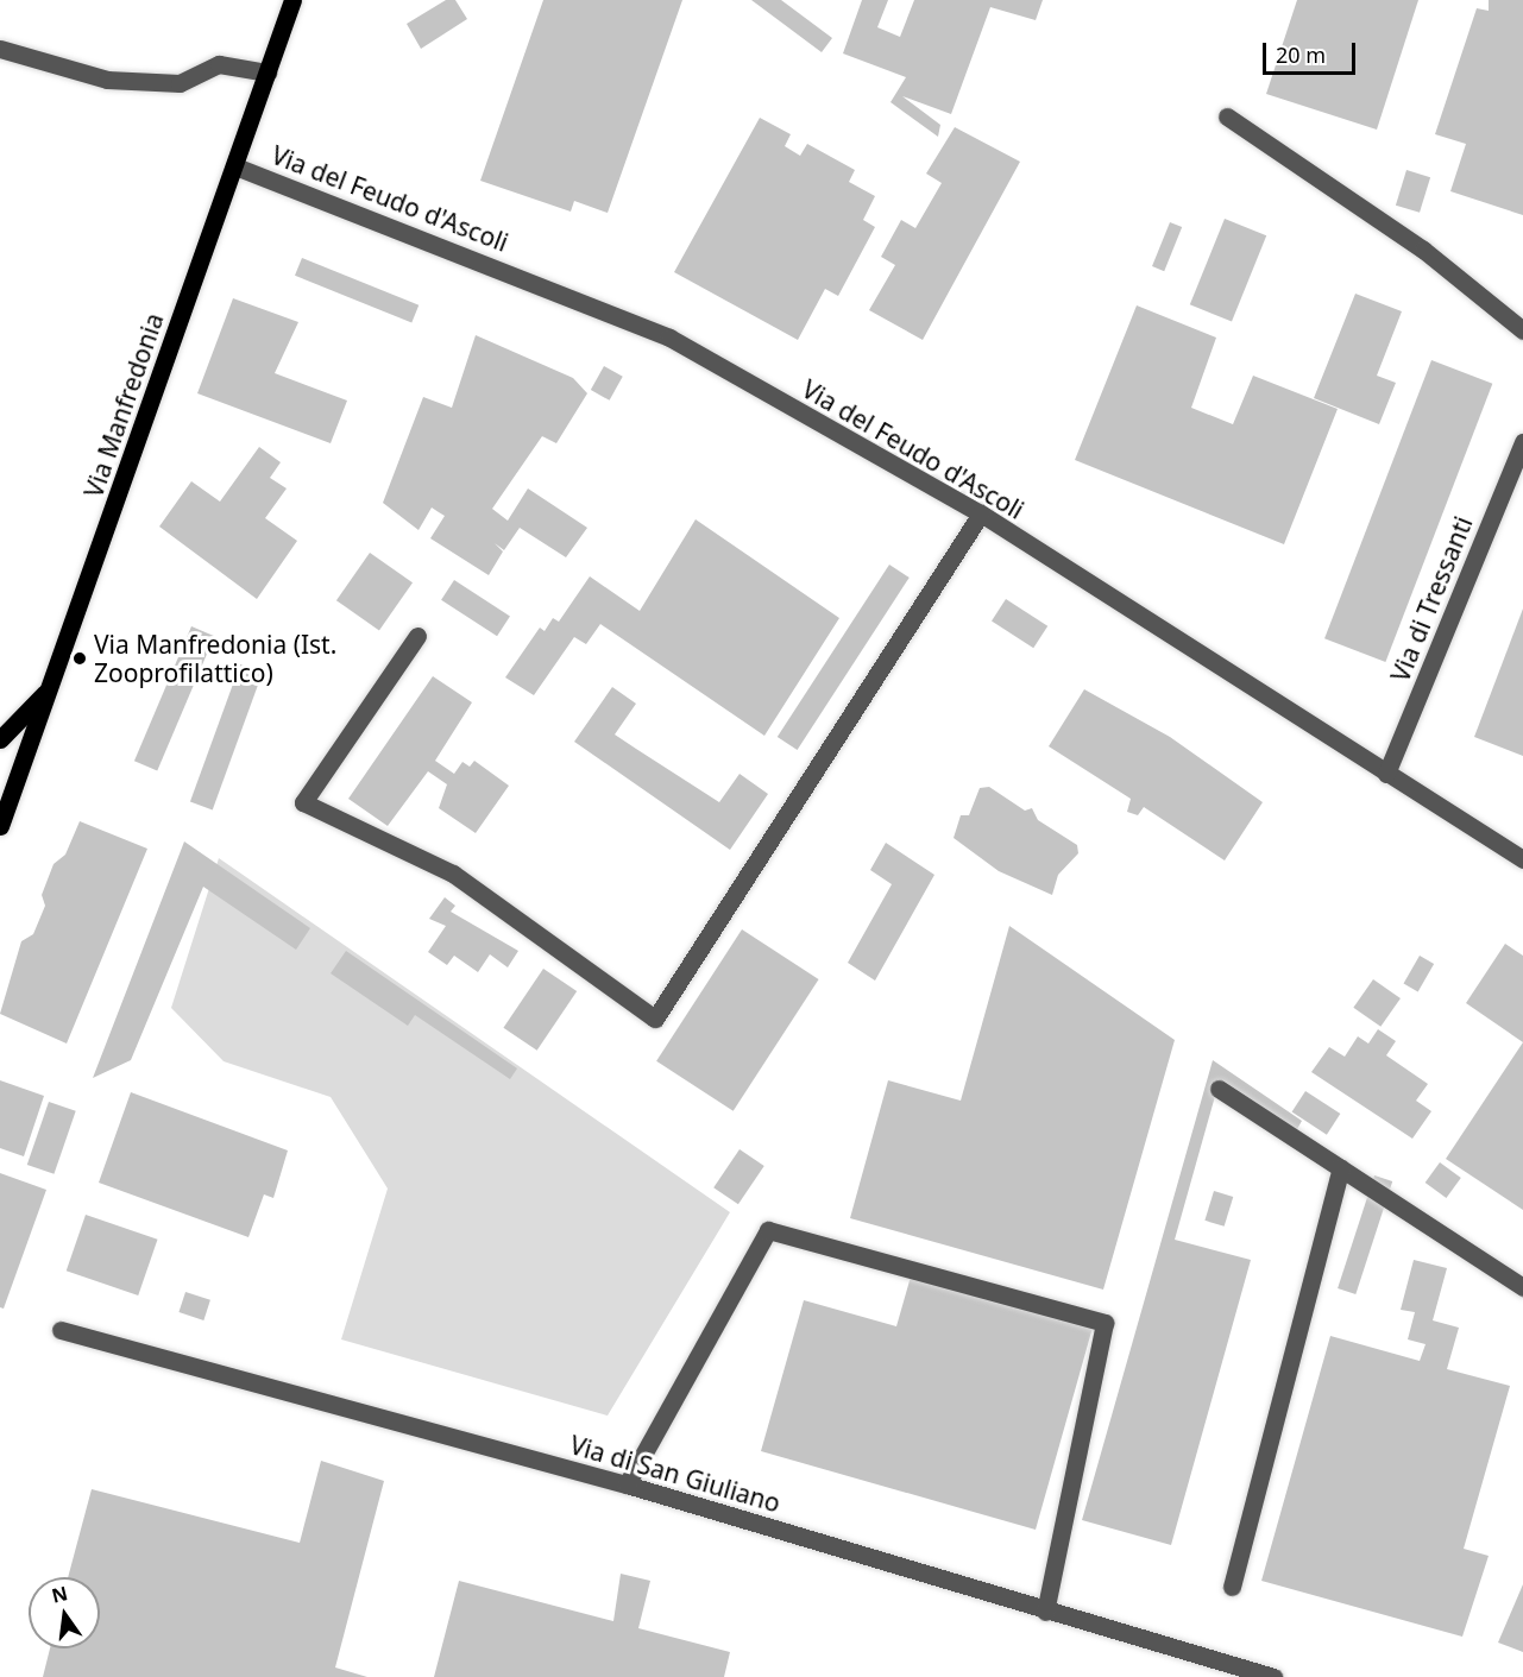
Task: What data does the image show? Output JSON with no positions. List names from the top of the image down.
{
  "streets": {
    "main road": ["Via Manfredonia"],
    "street": ["Via del Feudo d'Ascoli", "Via di Tressanti", "Via di San Giuliano"]
  },
  "crossings": [
    ["Via del Feudo d'Ascoli", "Via Manfredonia"],
    ["Via del Feudo d'Ascoli", "Via di Tressanti"]
  ],
  "places": ["Via Manfredonia (Ist. Zooprofilattico)"],
  "scale_bar": "20 m",
  "north": "top"
}
